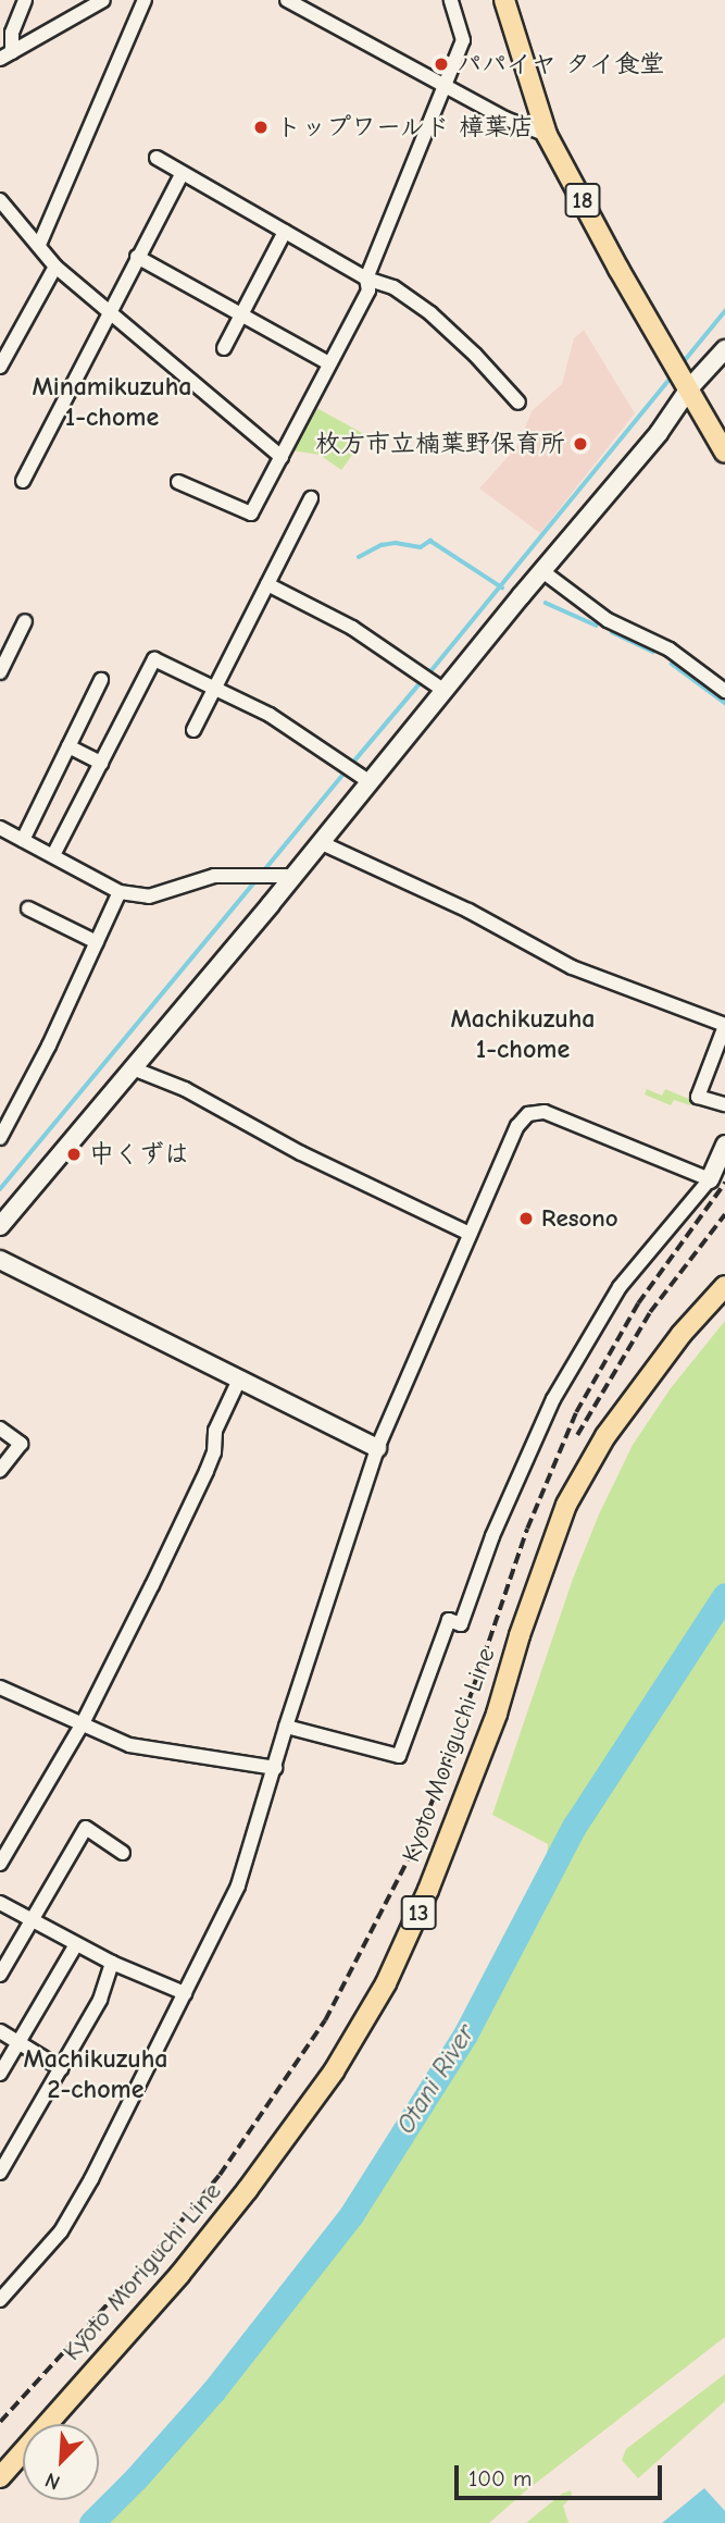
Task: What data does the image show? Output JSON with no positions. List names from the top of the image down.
{
  "streets": {
    "main road": ["18", "Kyoto Moriguchi Line", "13"]
  },
  "districts": ["Minamikuzuha 1-chome", "Machikuzuha 1-chome", "Machikuzuha 2-chome"],
  "water": ["Otani River"],
  "places": [
    "パパイヤ タイ食堂",
    "トップワールド 樟葉店",
    "枚方市立楠葉野保育所",
    "中くずは",
    "Resono"
  ],
  "scale_bar": "100 m",
  "north": "bottom left"
}
